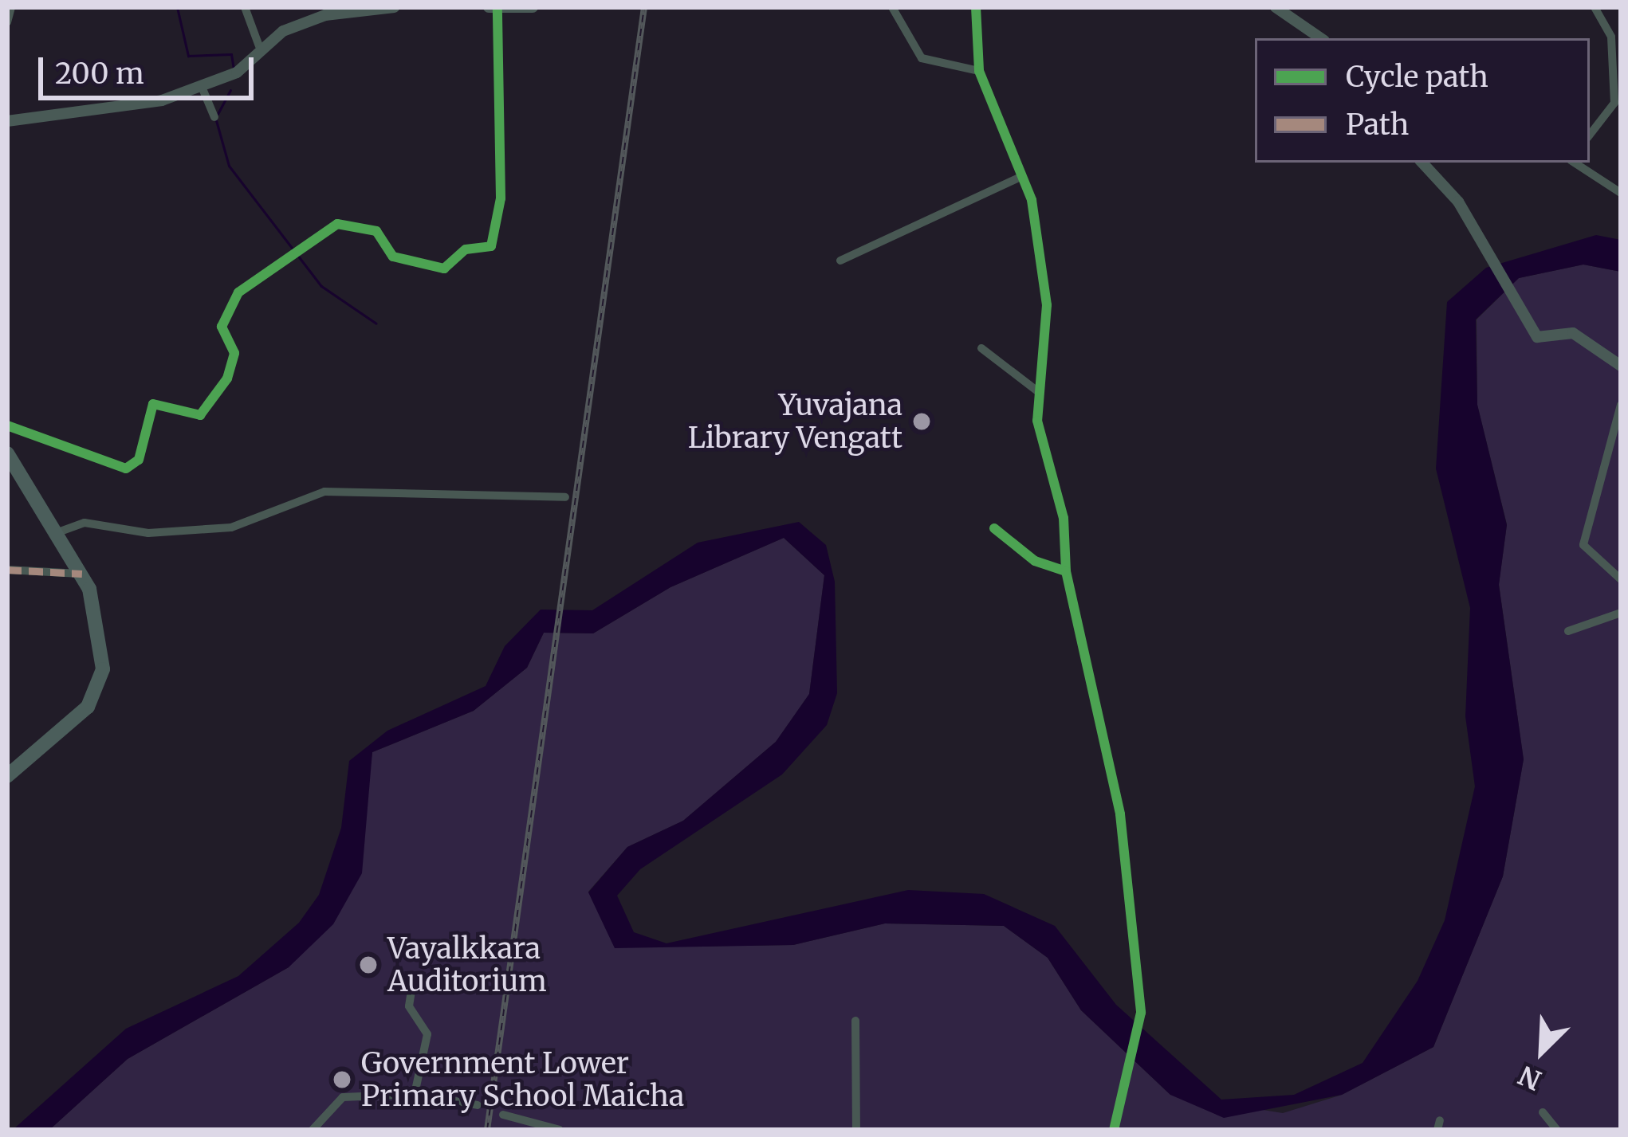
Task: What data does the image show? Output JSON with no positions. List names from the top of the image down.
{
  "places": ["Yuvajana Library Vengatt", "Vayalkkara Auditorium", "Government Lower Primary School Maicha"],
  "legend": ["Cycle path", "Path"],
  "scale_bar": "200 m",
  "north": "bottom left"
}
